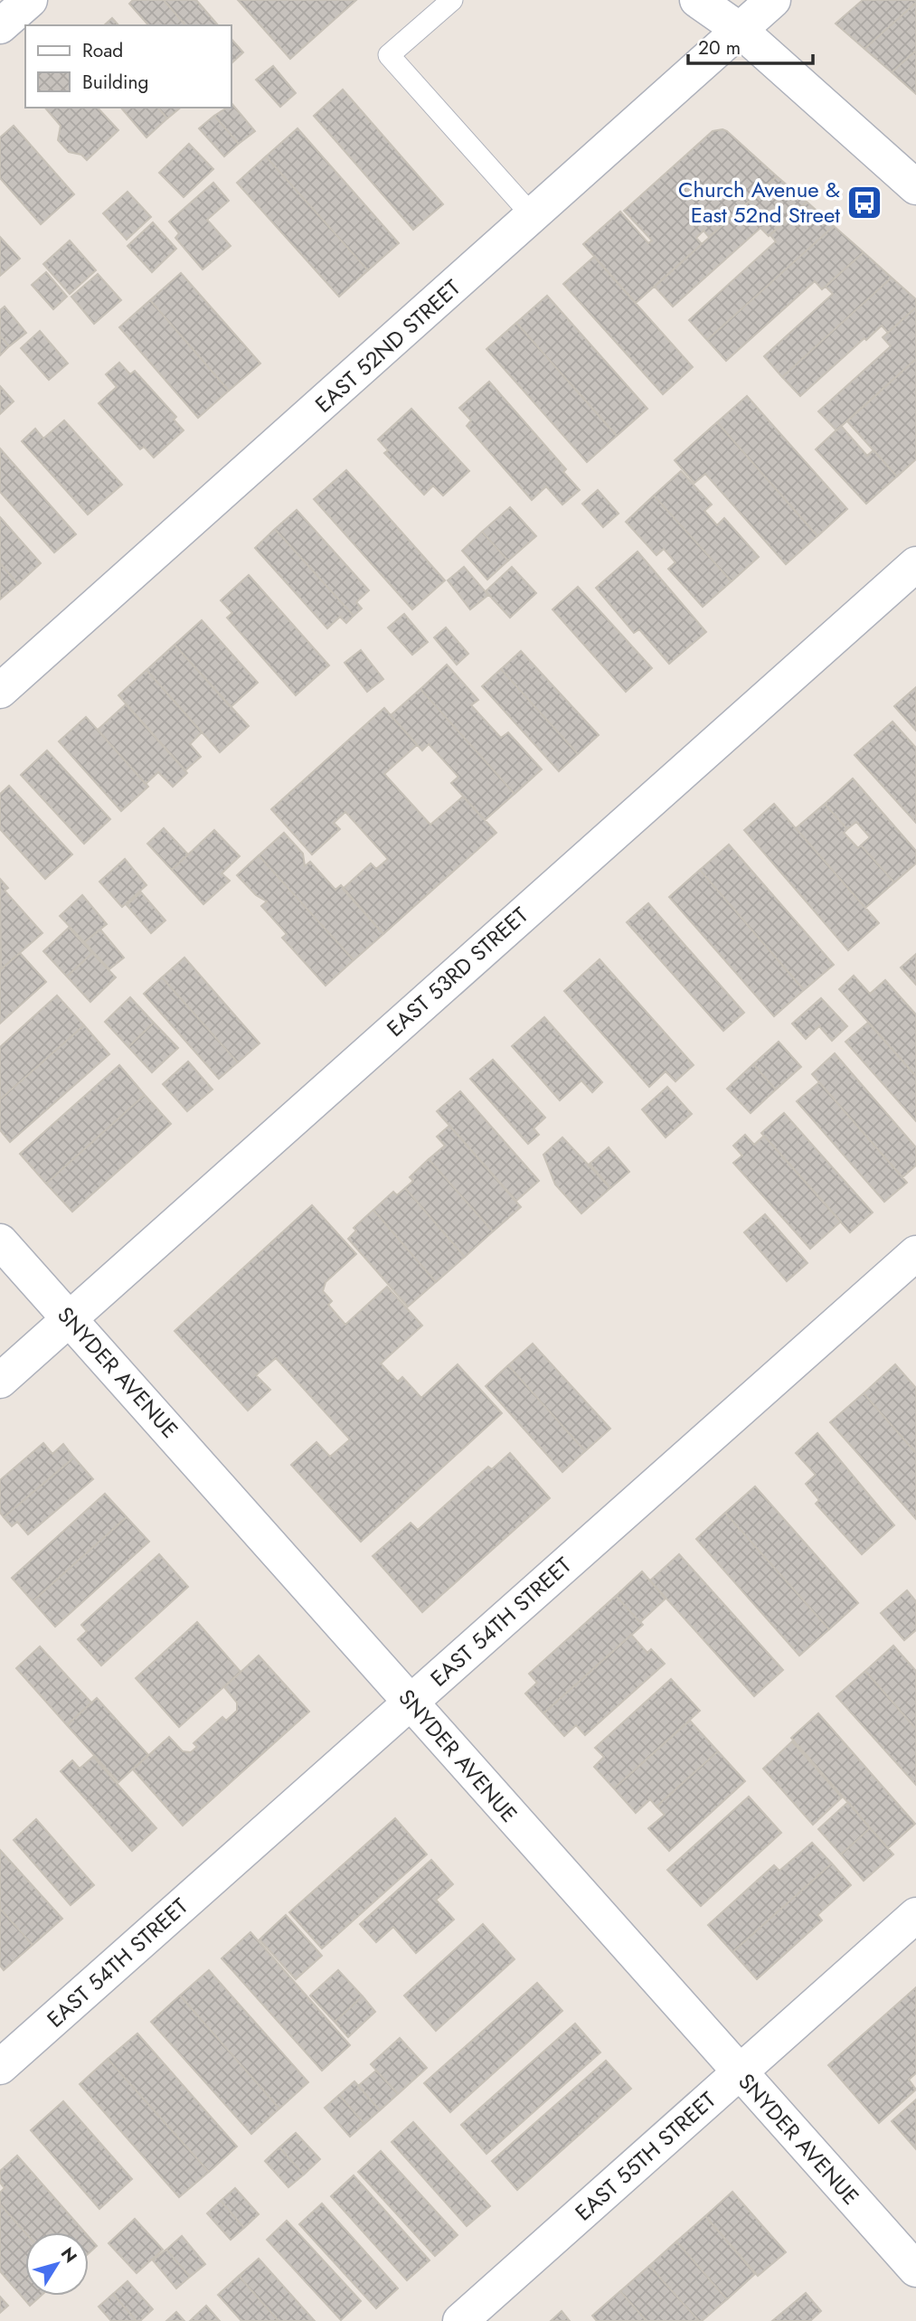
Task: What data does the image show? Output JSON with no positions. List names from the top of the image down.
{
  "streets": {
    "street": [
      "EAST 52ND STREET",
      "EAST 53RD STREET",
      "SNYDER AVENUE",
      "EAST 54TH STREET",
      "EAST 55TH STREET"
    ]
  },
  "crossings": [
    ["EAST 53RD STREET", "SNYDER AVENUE"],
    ["SNYDER AVENUE", "EAST 54TH STREET"],
    ["SNYDER AVENUE", "EAST 55TH STREET"]
  ],
  "places": {
    "bus stop": ["Church Avenue & East 52nd Street"]
  },
  "legend": ["Road", "Building"],
  "scale_bar": "20 m",
  "north": "top right"
}
